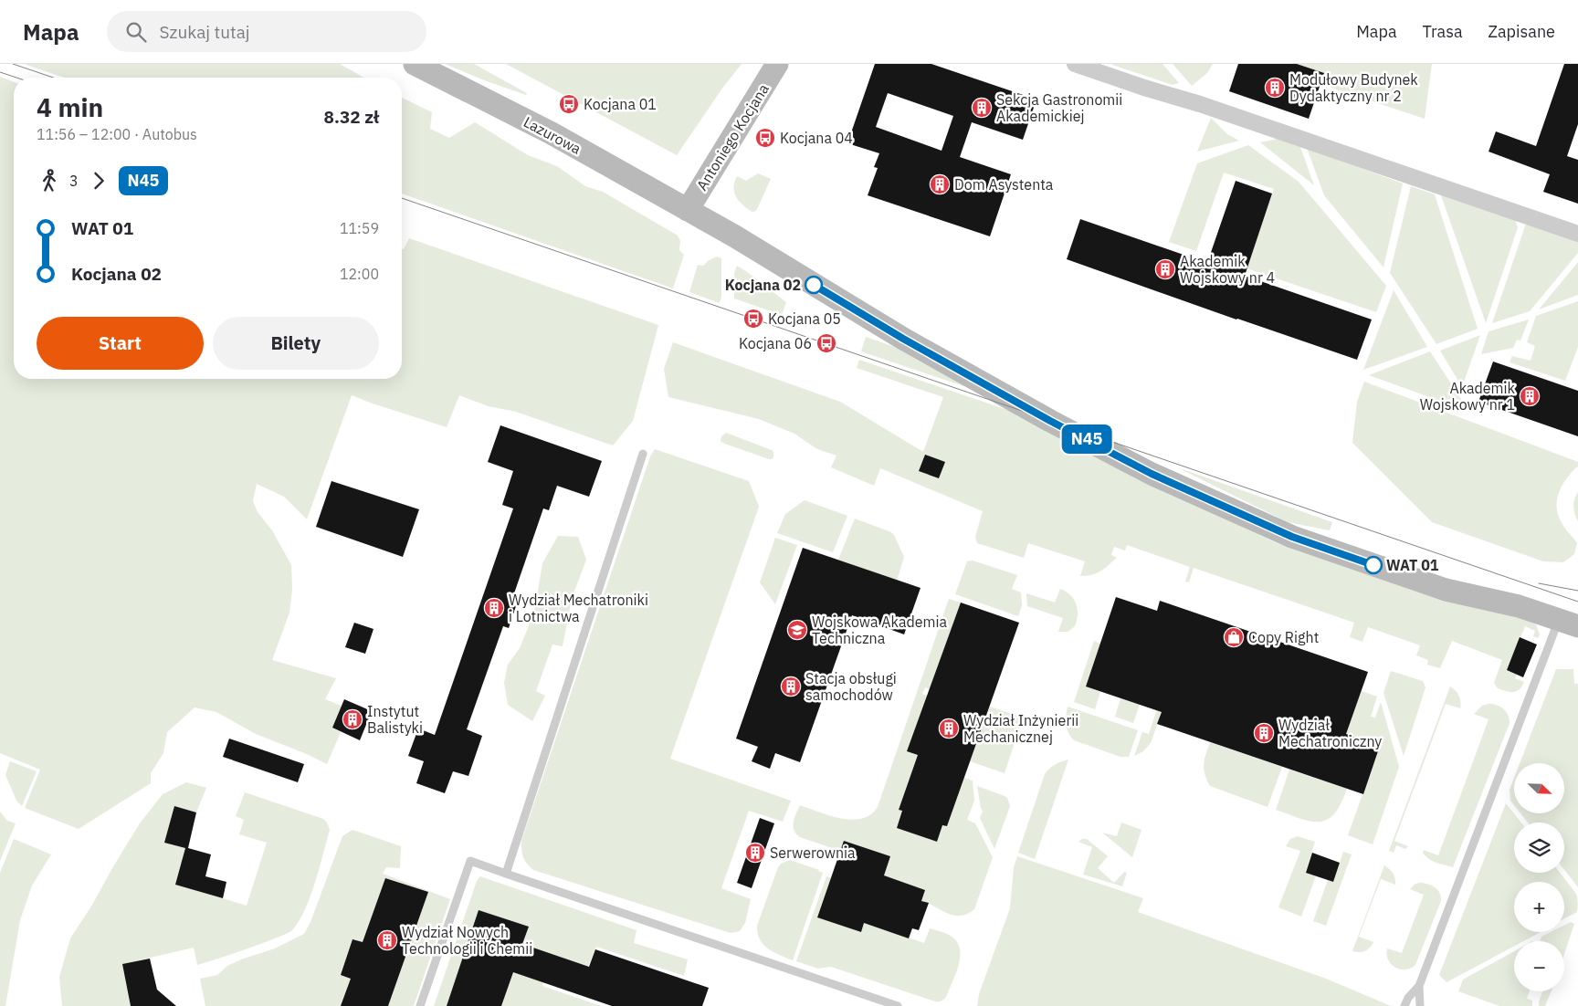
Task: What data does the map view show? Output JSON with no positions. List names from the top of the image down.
{
  "streets": {
    "street": ["Lazurowa", "Antoniego Kocjana"]
  },
  "crossings": [
    ["Lazurowa", "Antoniego Kocjana"]
  ],
  "places": {
    "building": [
      "Modułowy Budynek Dydaktyczny nr 2",
      "Sekcja Gastronomii Akademickiej",
      "Dom Asystenta",
      "Akademik Wojskowy nr 4",
      "Akademik Wojskowy nr 1",
      "Wydział Mechatroniki i Lotnictwa",
      "Stacja obsługi samochodów",
      "Instytut Balistyki",
      "Wydział Inżynierii Mechanicznej",
      "Wydział Mechatroniczny",
      "Serwerownia",
      "Wydział Nowych Technologii i Chemii"
    ],
    "bus stop": [
      "Kocjana 01",
      "Kocjana 04",
      "Kocjana 05",
      "Kocjana 06"
    ],
    "other": ["Kocjana 02", "WAT 01"],
    "school or university": ["Wojskowa Akademia Techniczna"],
    "shop": ["Copy Right"]
  },
  "lines": ["bus line N45"],
  "north": "bottom right",
  "page": {
    "header": "Mapa",
    "search": "Szukaj tutaj",
    "nav": ["Mapa", "Trasa", "Zapisane"],
    "on_map": "N45",
    "heading": ["4 min", "11:56 – 12:00 · Autobus", "8.32 zł"],
    "legs": ["3", "N45"],
    "list": [
      {
        "name": "WAT 01",
        "value": "11:59"
      },
      {
        "name": "Kocjana 02",
        "value": "12:00"
      }
    ],
    "buttons": ["Start", "Bilety"],
    "map_buttons": ["+", "−"]
  }
}
